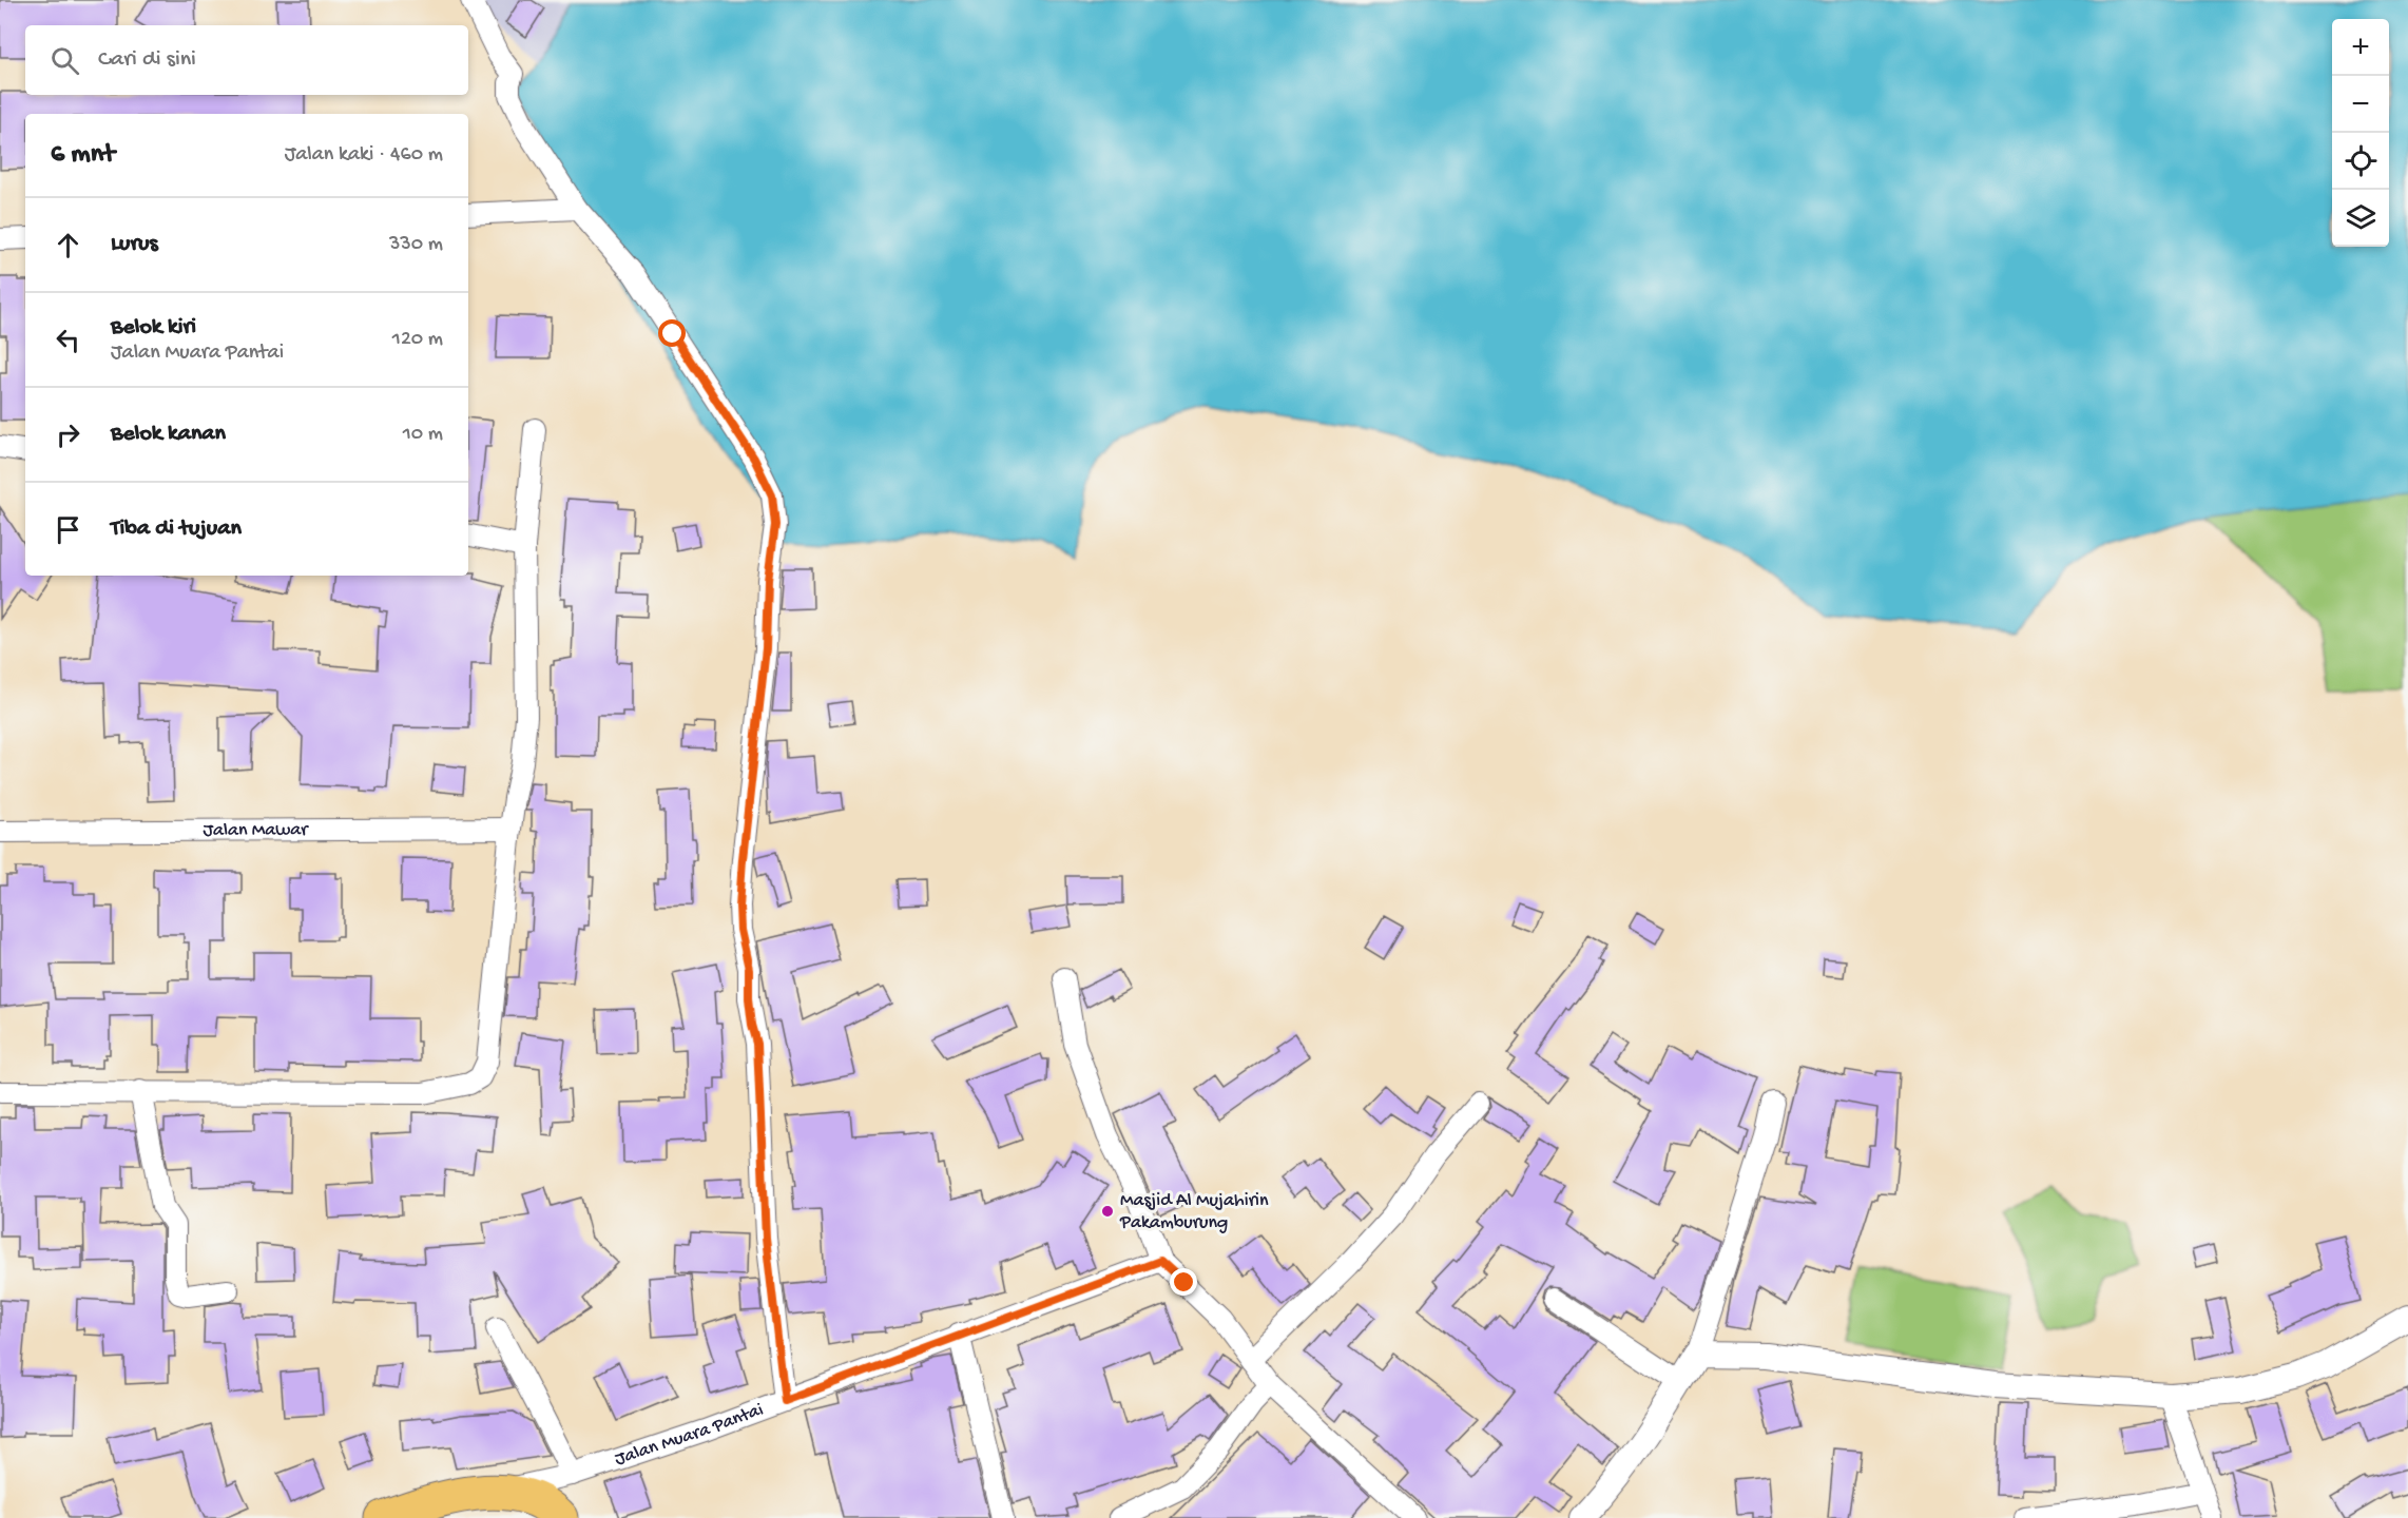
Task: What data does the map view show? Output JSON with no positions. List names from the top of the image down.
{
  "streets": {
    "street": ["Jalan Mawar", "Jalan Muara Pantai"]
  },
  "places": ["Masjid Al Mujahirin Pakamburung"],
  "page": {
    "map_buttons": ["+", "−"],
    "search": "Cari di sini",
    "heading": ["6 mnt", "Jalan kaki · 460 m"],
    "list": [
      ["Lurus", "330 m"],
      ["Belok kiri", "Jalan Muara Pantai", "120 m"],
      ["Belok kanan", "10 m"],
      "Tiba di tujuan"
    ]
  }
}
